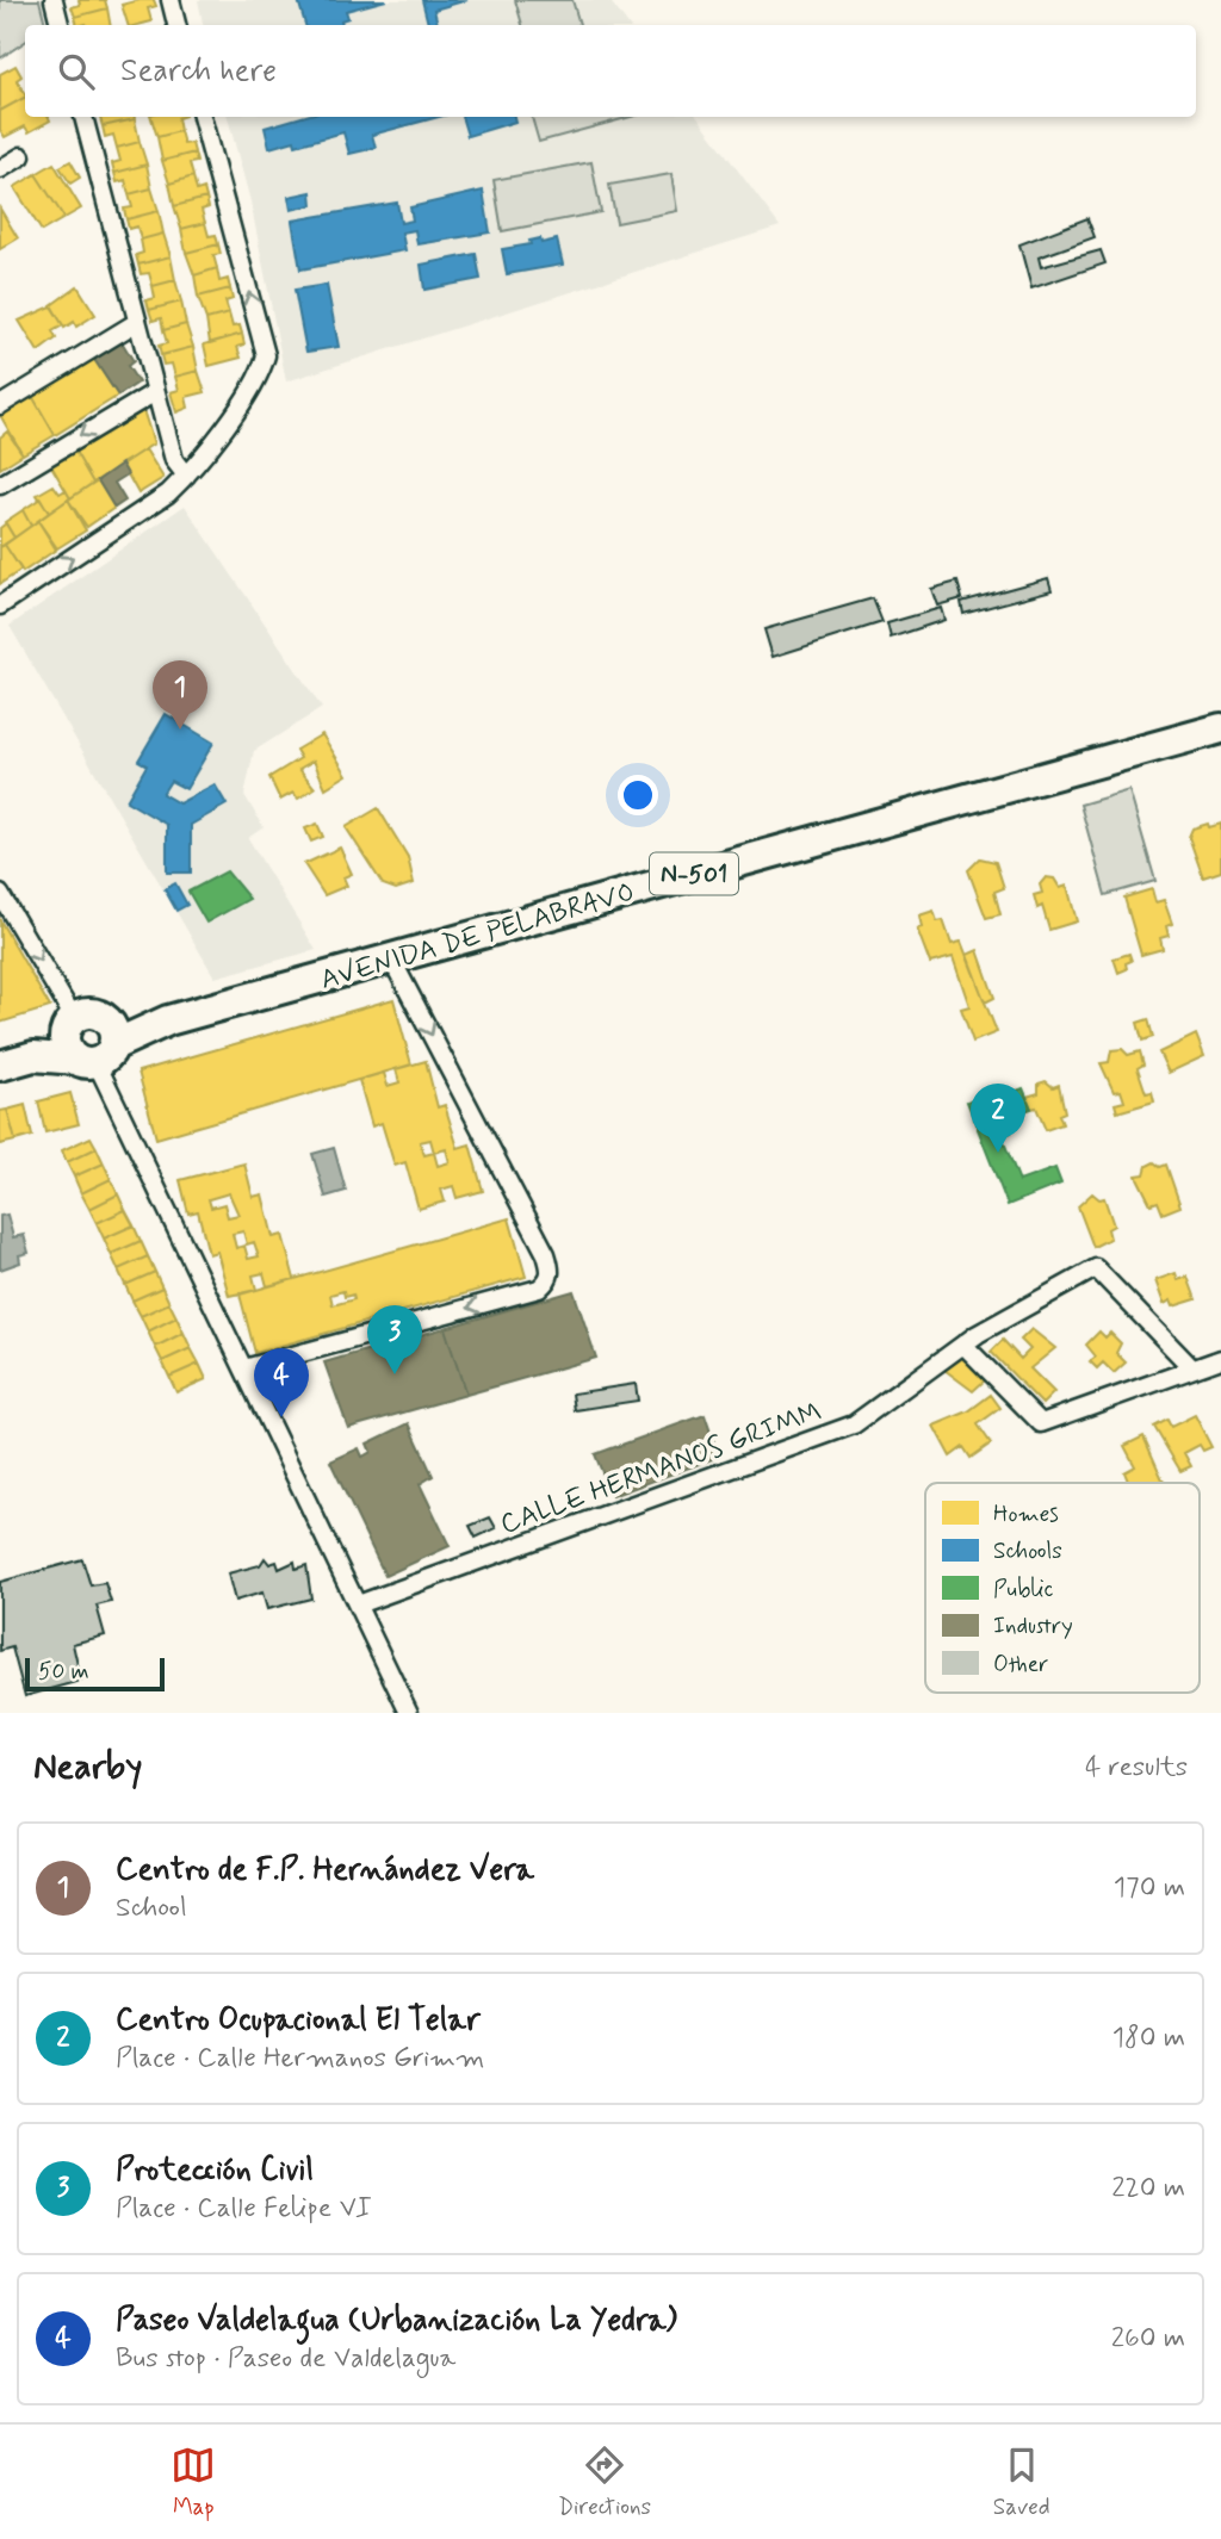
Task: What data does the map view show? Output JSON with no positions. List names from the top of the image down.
{
  "streets": {
    "highway": ["N-501", "AVENIDA DE PELABRAVO"],
    "street": ["CALLE HERMANOS GRIMM"]
  },
  "crossings": [
    ["N-501", "AVENIDA DE PELABRAVO"]
  ],
  "legend": [
    "Homes",
    "Schools",
    "Public",
    "Industry",
    "Other"
  ],
  "scale_bar": "50 m",
  "page": {
    "search": "Search here",
    "pins": [
      "1",
      "2",
      "3",
      "4"
    ],
    "scale": "50 m",
    "heading": ["Nearby", "4 results"],
    "list": [
      {
        "mark": "1",
        "name": "Centro de F.P. Hernández Vera",
        "note": "School",
        "value": "170 m"
      },
      {
        "mark": "2",
        "name": "Centro Ocupacional El Telar",
        "note": "Place · Calle Hermanos Grimm",
        "value": "180 m"
      },
      {
        "mark": "3",
        "name": "Protección Civil",
        "note": "Place · Calle Felipe VI",
        "value": "220 m"
      },
      {
        "mark": "4",
        "name": "Paseo Valdelagua (Urbanización La Yedra)",
        "note": "Bus stop · Paseo de Valdelagua",
        "value": "260 m"
      }
    ],
    "nav": ["Map", "Directions", "Saved"]
  }
}
